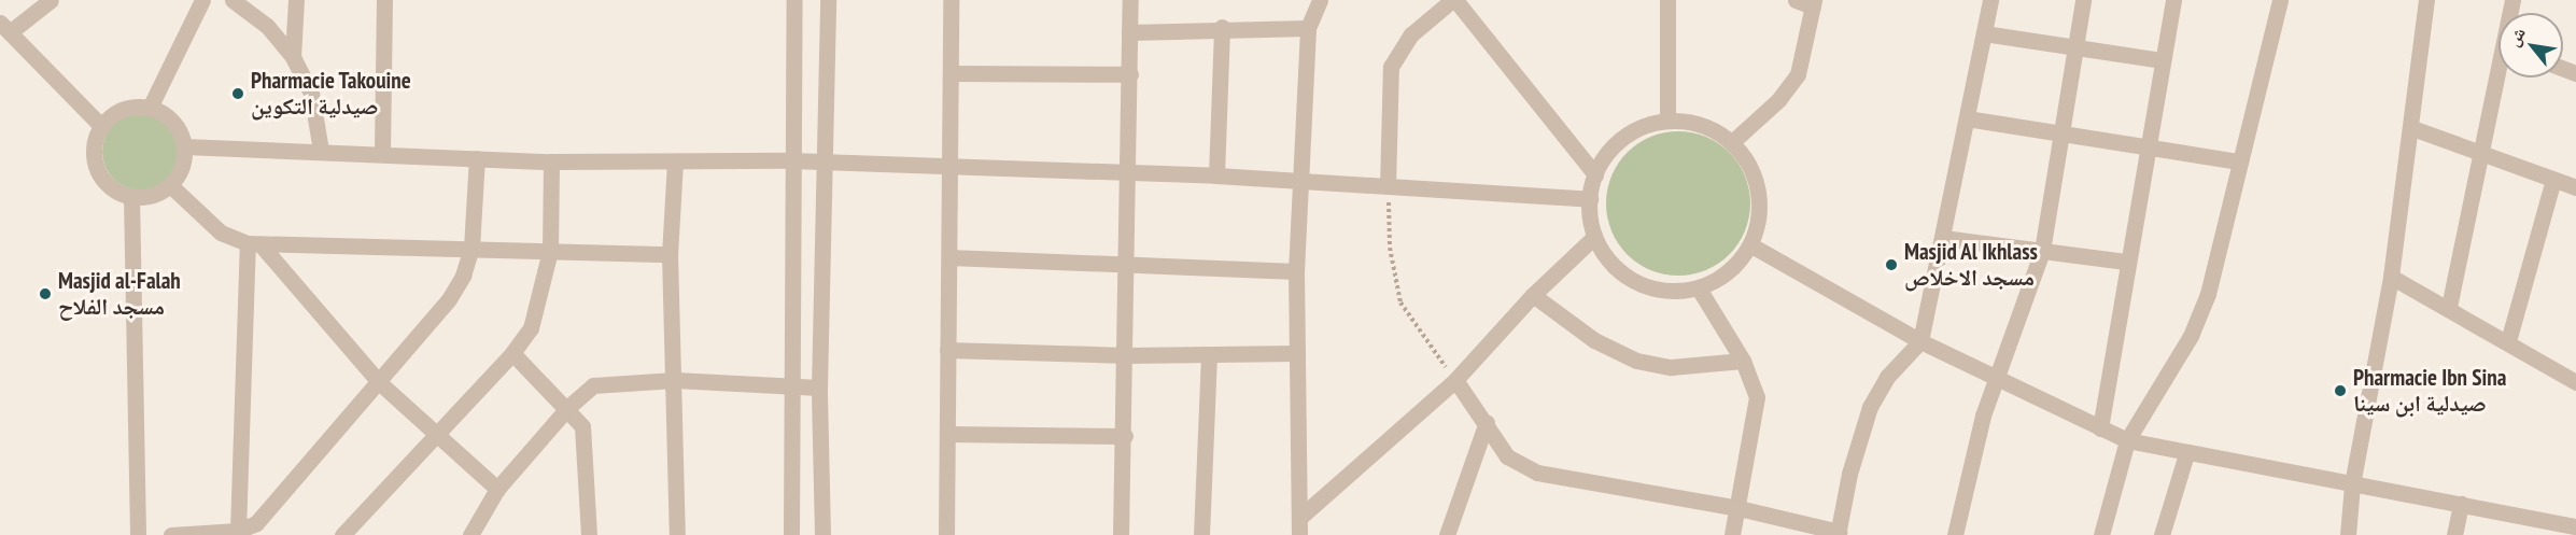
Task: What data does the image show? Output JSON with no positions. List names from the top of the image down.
{
  "places": [
    "Pharmacie Takouine صيدلية التكوين",
    "Masjid Al Ikhlass مسجد الاخلاص",
    "Masjid al-Falah مسجد الفلاح",
    "Pharmacie Ibn Sina صيدلية ابن سينا"
  ],
  "north": "top left"
}
